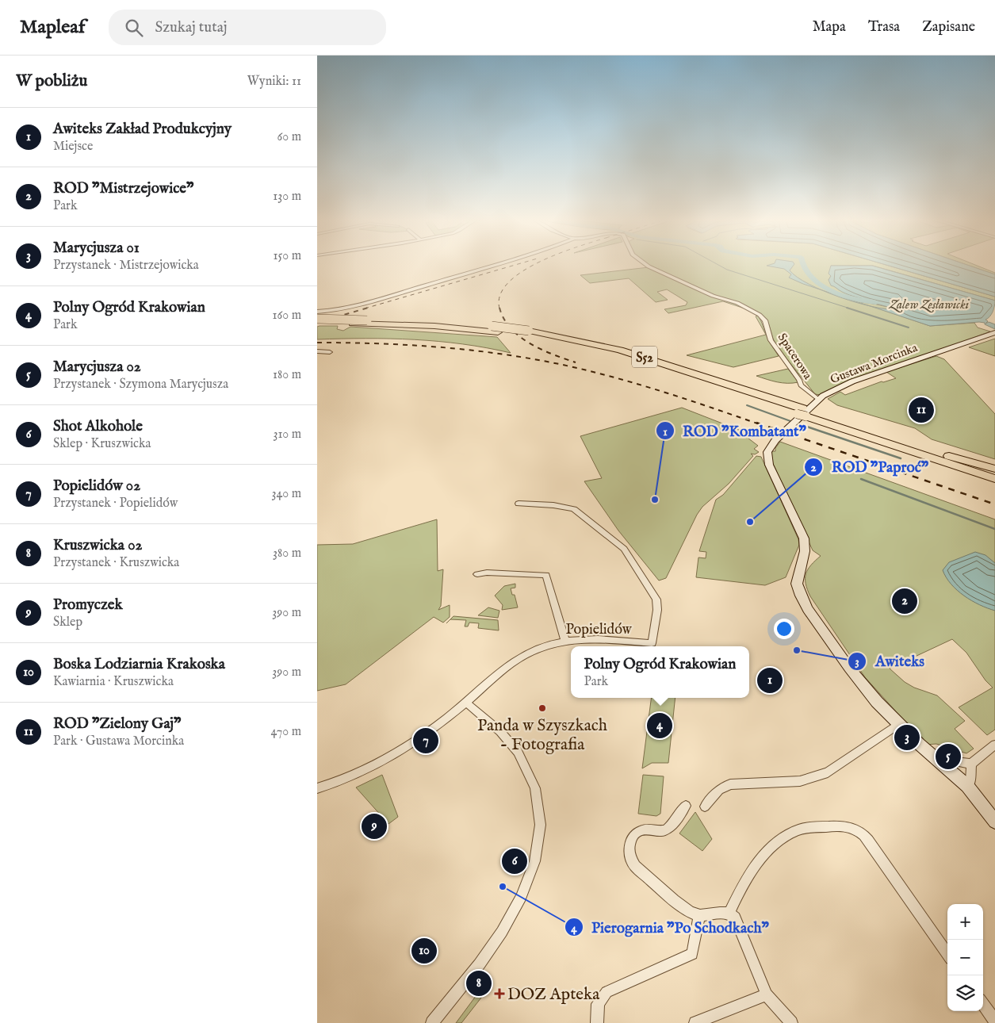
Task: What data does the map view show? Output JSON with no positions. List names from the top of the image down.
{
  "streets": {
    "highway": ["S52"],
    "street": ["Spacerowa", "Gustawa Morcinka", "Popielidów"]
  },
  "crossings": [
    ["Spacerowa", "Gustawa Morcinka"]
  ],
  "water": ["Zalew Zesławicki"],
  "places": {
    "other": [
      "ROD \"Kombatant\"",
      "ROD \"Paproć\"",
      "Awiteks",
      "Panda w Szyszkach - Fotografia",
      "Pierogarnia \"Po Schodkach\""
    ],
    "health": ["DOZ Apteka"]
  },
  "page": {
    "header": "Mapleaf",
    "search": "Szukaj tutaj",
    "nav": ["Mapa", "Trasa", "Zapisane"],
    "heading": ["W pobliżu", "Wyniki: 11"],
    "list": [
      {
        "mark": "1",
        "name": "Awiteks Zakład Produkcyjny",
        "note": "Miejsce",
        "value": "60 m"
      },
      {
        "mark": "2",
        "name": "ROD \"Mistrzejowice\"",
        "note": "Park",
        "value": "130 m"
      },
      {
        "mark": "3",
        "name": "Marycjusza 01",
        "note": "Przystanek · Mistrzejowicka",
        "value": "150 m"
      },
      {
        "mark": "4",
        "name": "Polny Ogród Krakowian",
        "note": "Park",
        "value": "160 m"
      },
      {
        "mark": "5",
        "name": "Marycjusza 02",
        "note": "Przystanek · Szymona Marycjusza",
        "value": "180 m"
      },
      {
        "mark": "6",
        "name": "Shot Alkohole",
        "note": "Sklep · Kruszwicka",
        "value": "310 m"
      },
      {
        "mark": "7",
        "name": "Popielidów 02",
        "note": "Przystanek · Popielidów",
        "value": "340 m"
      },
      {
        "mark": "8",
        "name": "Kruszwicka 02",
        "note": "Przystanek · Kruszwicka",
        "value": "380 m"
      },
      {
        "mark": "9",
        "name": "Promyczek",
        "note": "Sklep",
        "value": "390 m"
      },
      {
        "mark": "10",
        "name": "Boska Lodziarnia Krakoska",
        "note": "Kawiarnia · Kruszwicka",
        "value": "390 m"
      },
      {
        "mark": "11",
        "name": "ROD \"Zielony Gaj\"",
        "note": "Park · Gustawa Morcinka",
        "value": "470 m"
      }
    ],
    "pins": [
      "11",
      "2",
      "1",
      "4",
      "3",
      "7",
      "5",
      "9",
      "6",
      "10",
      "8"
    ],
    "popup": ["Polny Ogród Krakowian", "Park"],
    "map_buttons": ["+", "−"]
  }
}
